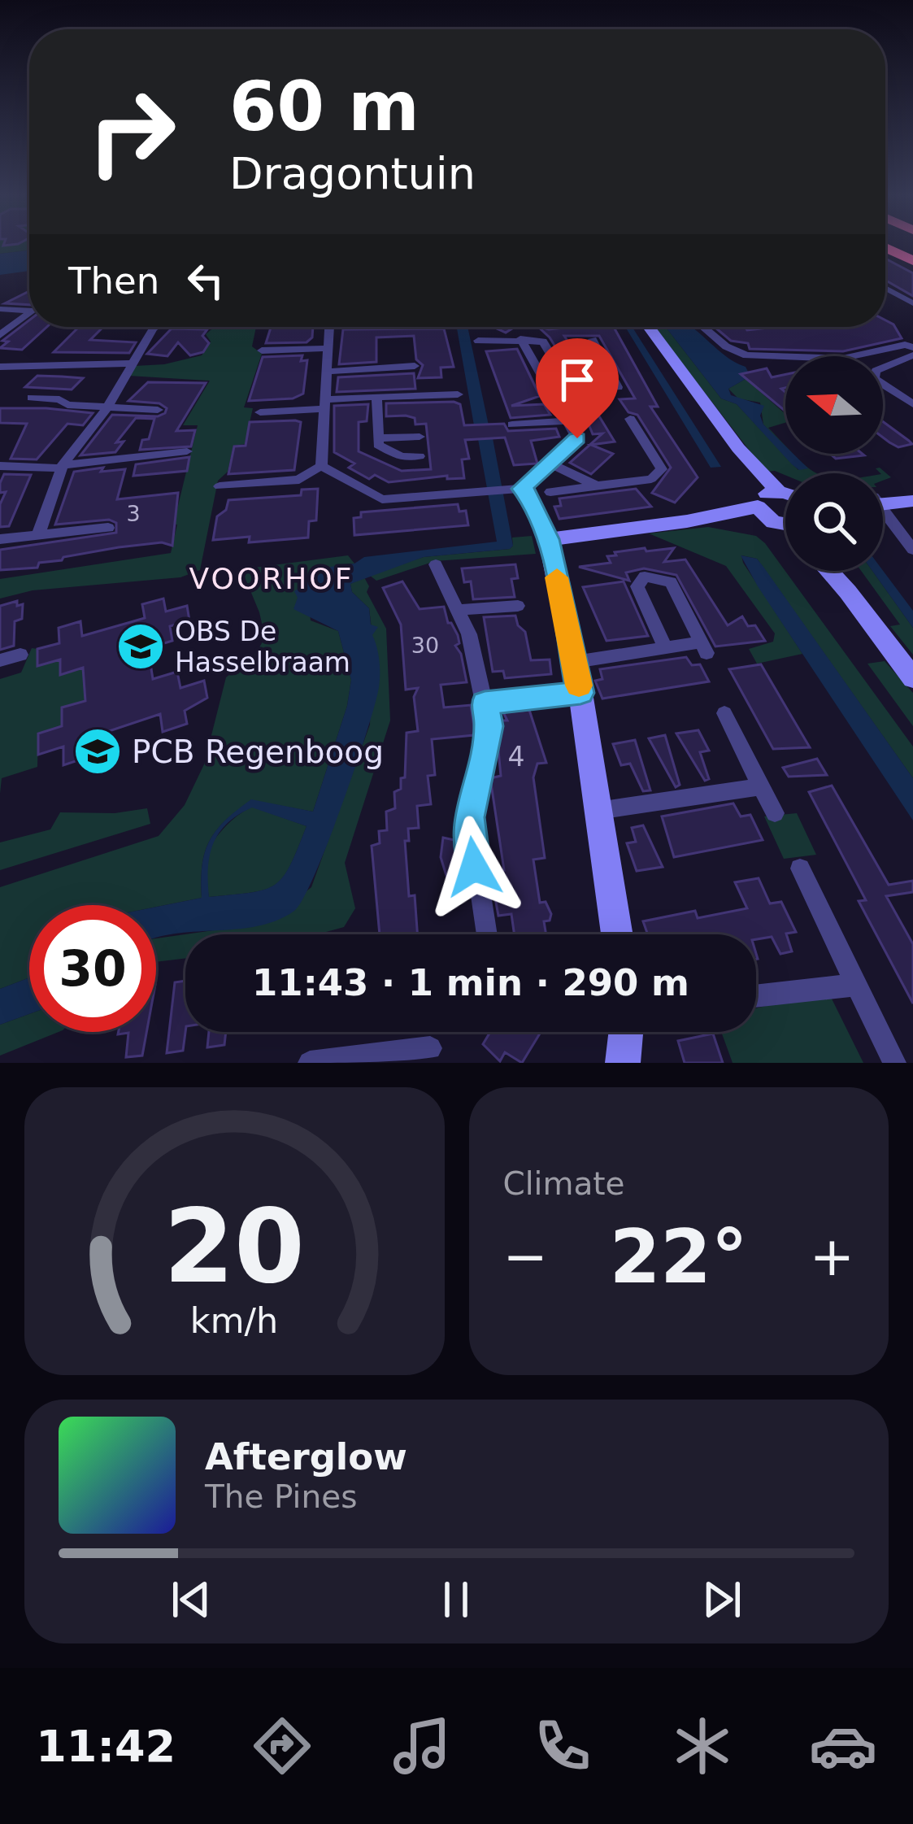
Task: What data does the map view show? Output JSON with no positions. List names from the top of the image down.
{
  "districts": ["VOORHOF"],
  "places": {
    "school or university": ["OBS De Hasselbraam", "PCB Regenboog"]
  },
  "house_numbers": ["3", "30", "4"],
  "north": "left",
  "page": {
    "turn": ["60 m", "Dragontuin"],
    "then": "Then",
    "limit": "30",
    "trip": "11:43 · 1 min · 290 m",
    "tile": "Climate",
    "heat": ["−", "22°", "+"],
    "song": ["Afterglow", "The Pines"],
    "tabs": "11:42",
    "gauge": ["20", "km/h"]
  }
}
